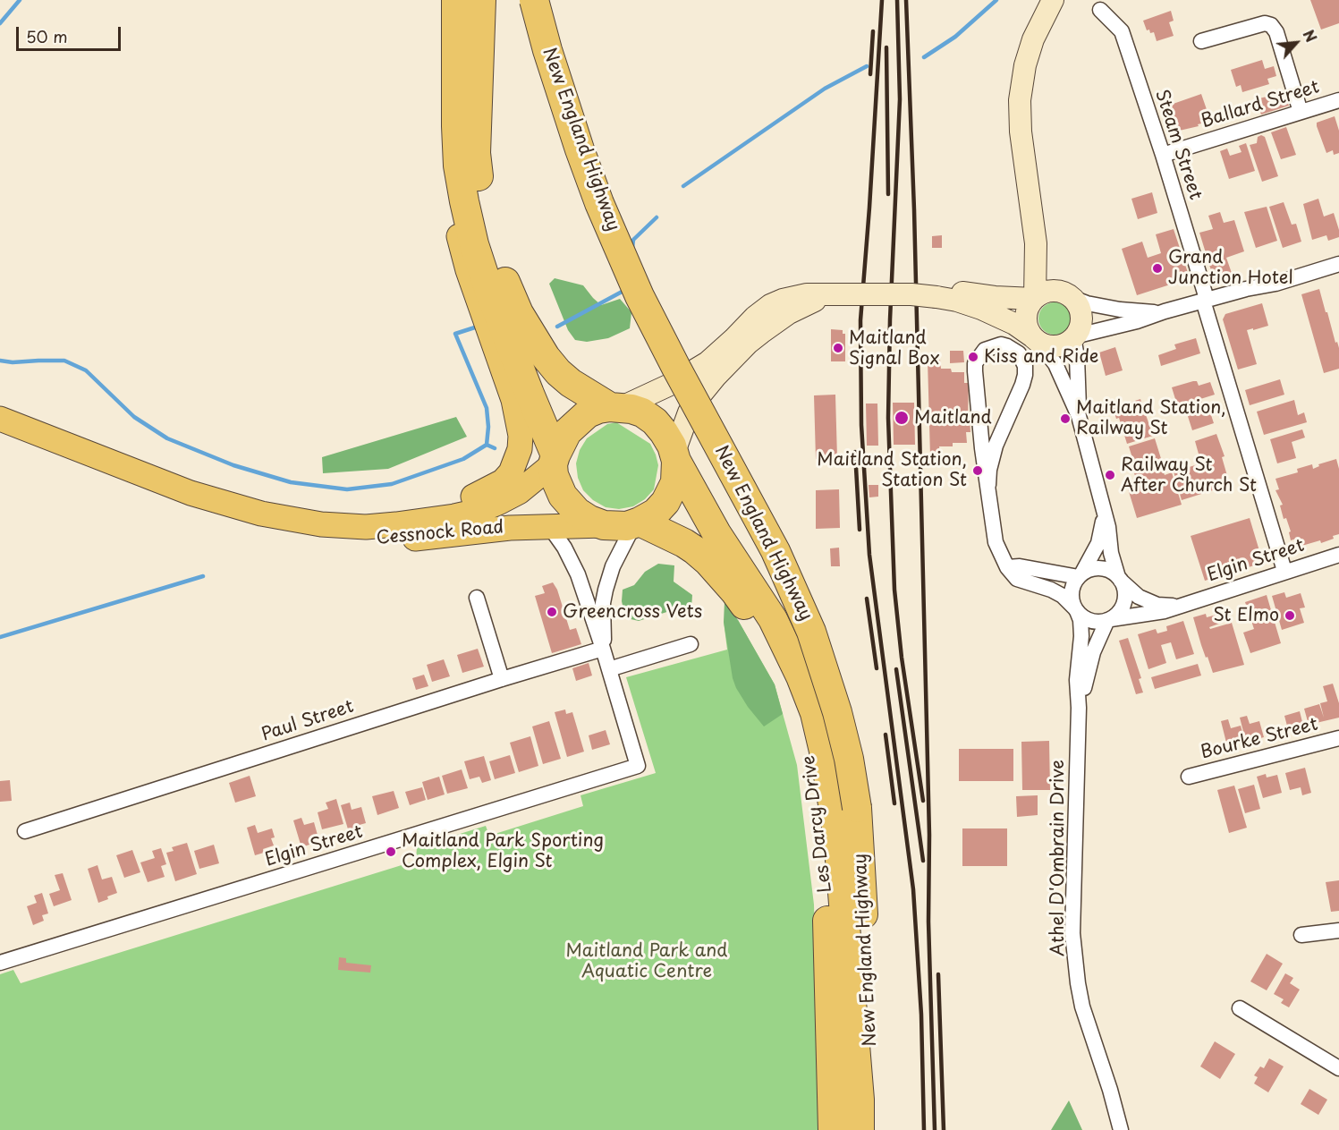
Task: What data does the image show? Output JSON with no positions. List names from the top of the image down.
{
  "streets": {
    "highway": ["New England Highway", "Les Darcy Drive"],
    "main road": ["Cessnock Road"],
    "street": [
      "Ballard Street",
      "Steam Street",
      "Elgin Street",
      "Paul Street",
      "Bourke Street",
      "Athel D'Ombrain Drive"
    ]
  },
  "crossings": [
    ["Ballard Street", "Steam Street"],
    ["Steam Street", "Elgin Street"],
    ["Cessnock Road", "Les Darcy Drive"],
    ["Elgin Street", "Athel D'Ombrain Drive"]
  ],
  "parks": ["Maitland Park and Aquatic Centre"],
  "places": [
    "Grand Junction Hotel",
    "Maitland Signal Box",
    "Kiss and Ride",
    "Maitland",
    "Maitland Station, Railway St",
    "Maitland Station, Station St",
    "Railway St After Church St",
    "Greencross Vets",
    "St Elmo",
    "Maitland Park Sporting Complex, Elgin St"
  ],
  "scale_bar": "50 m",
  "north": "top right"
}
